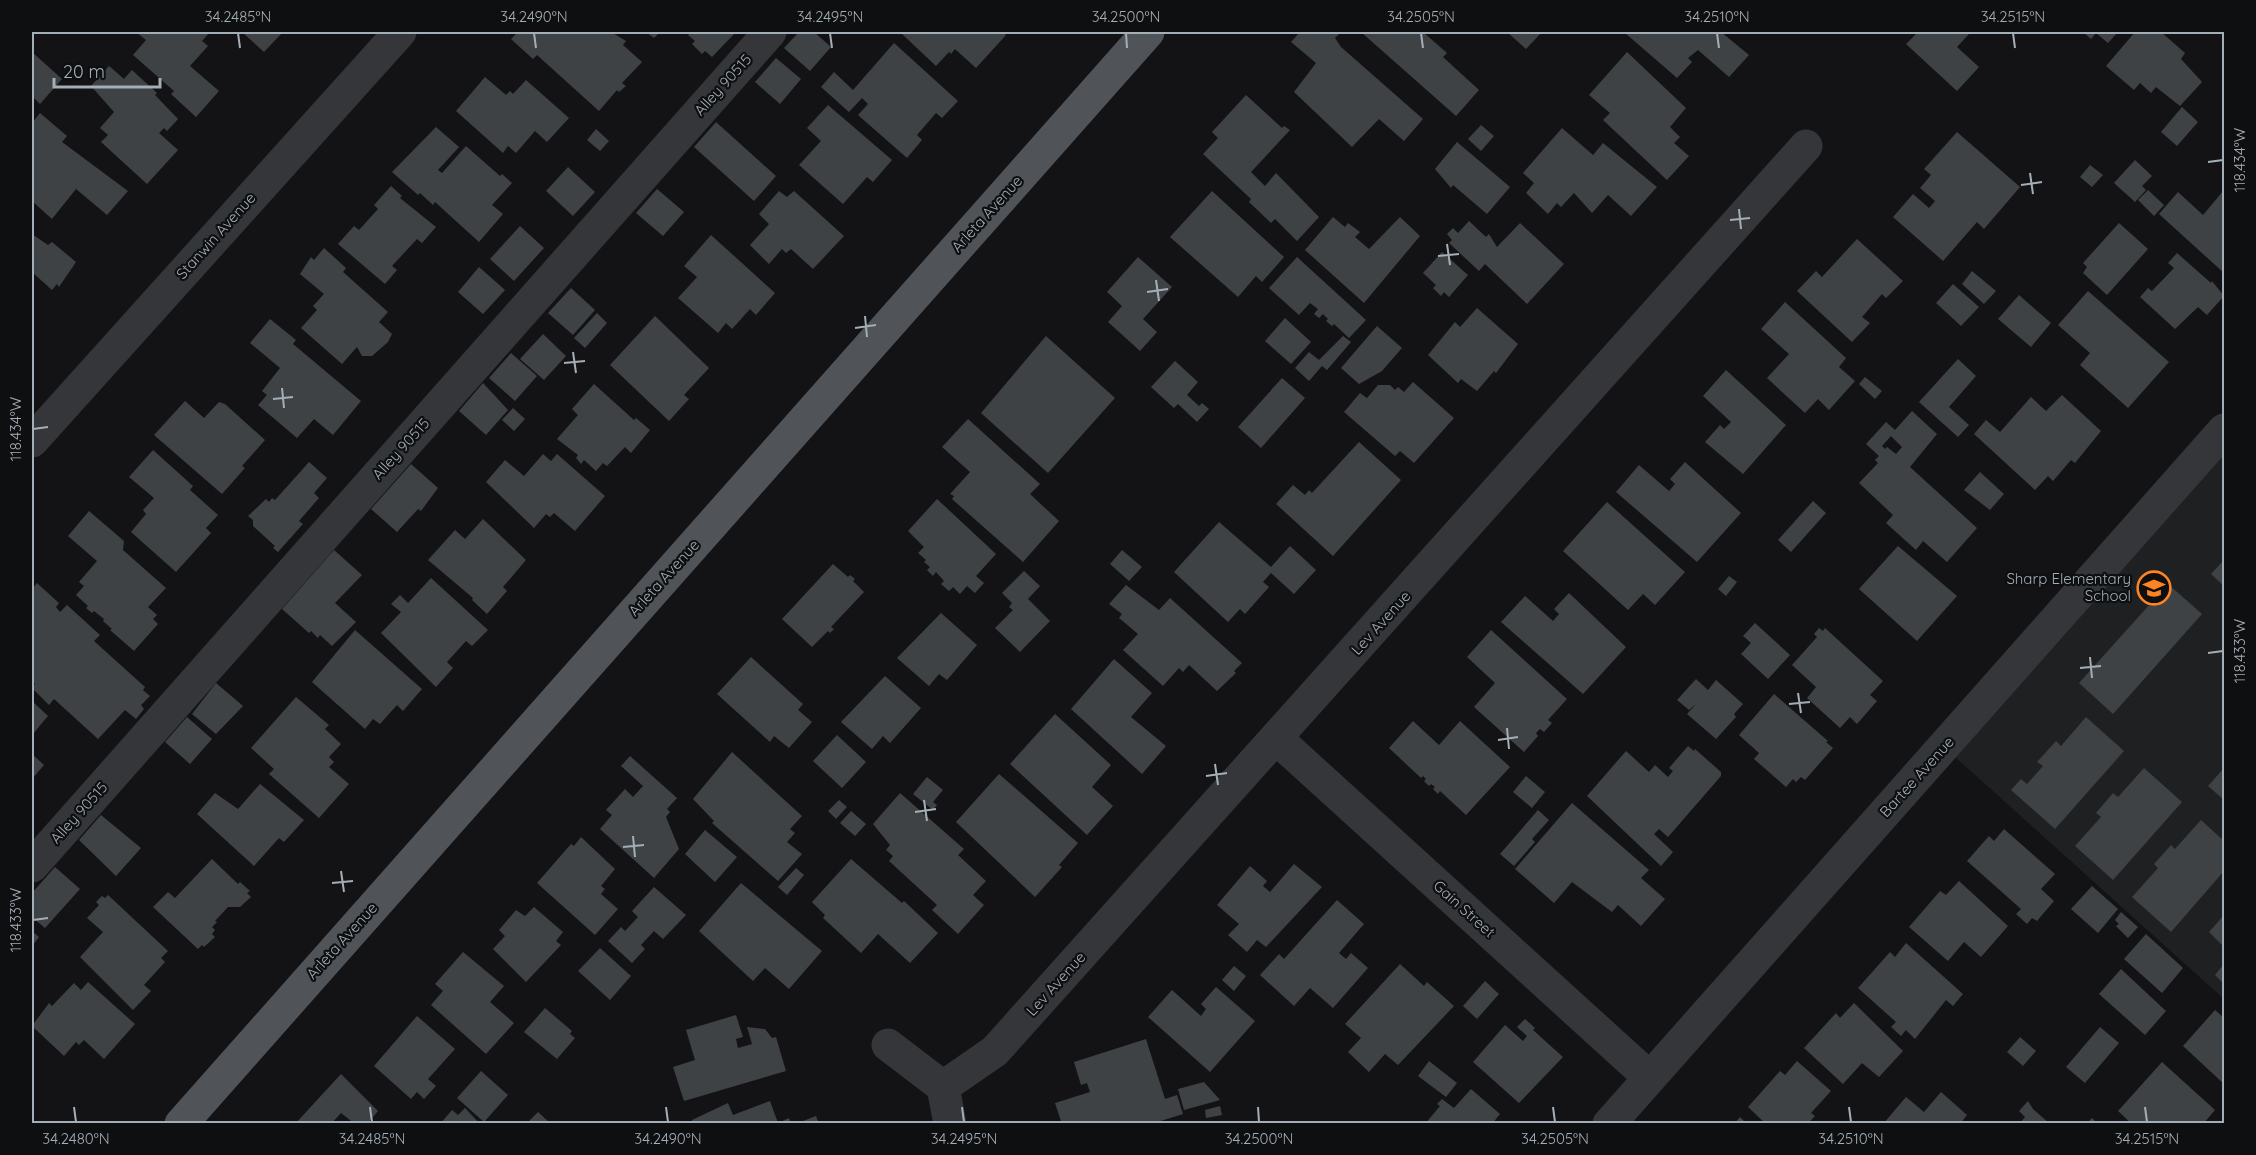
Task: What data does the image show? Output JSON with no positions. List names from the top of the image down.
{
  "streets": {
    "main road": ["Arleta Avenue"],
    "street": [
      "Alley 90515",
      "Stanwin Avenue",
      "Lev Avenue",
      "Bartee Avenue",
      "Gain Street"
    ]
  },
  "crossings": [
    ["Lev Avenue", "Gain Street"],
    ["Bartee Avenue", "Gain Street"]
  ],
  "places": {
    "school or university": ["Sharp Elementary School"]
  },
  "scale_bar": "20 m",
  "coordinates": [
    "34.2485°N",
    "34.2490°N",
    "34.2495°N",
    "34.2500°N",
    "34.2505°N",
    "34.2510°N",
    "34.2515°N",
    "118.434°W",
    "118.433°W",
    "34.2480°N"
  ]
}
